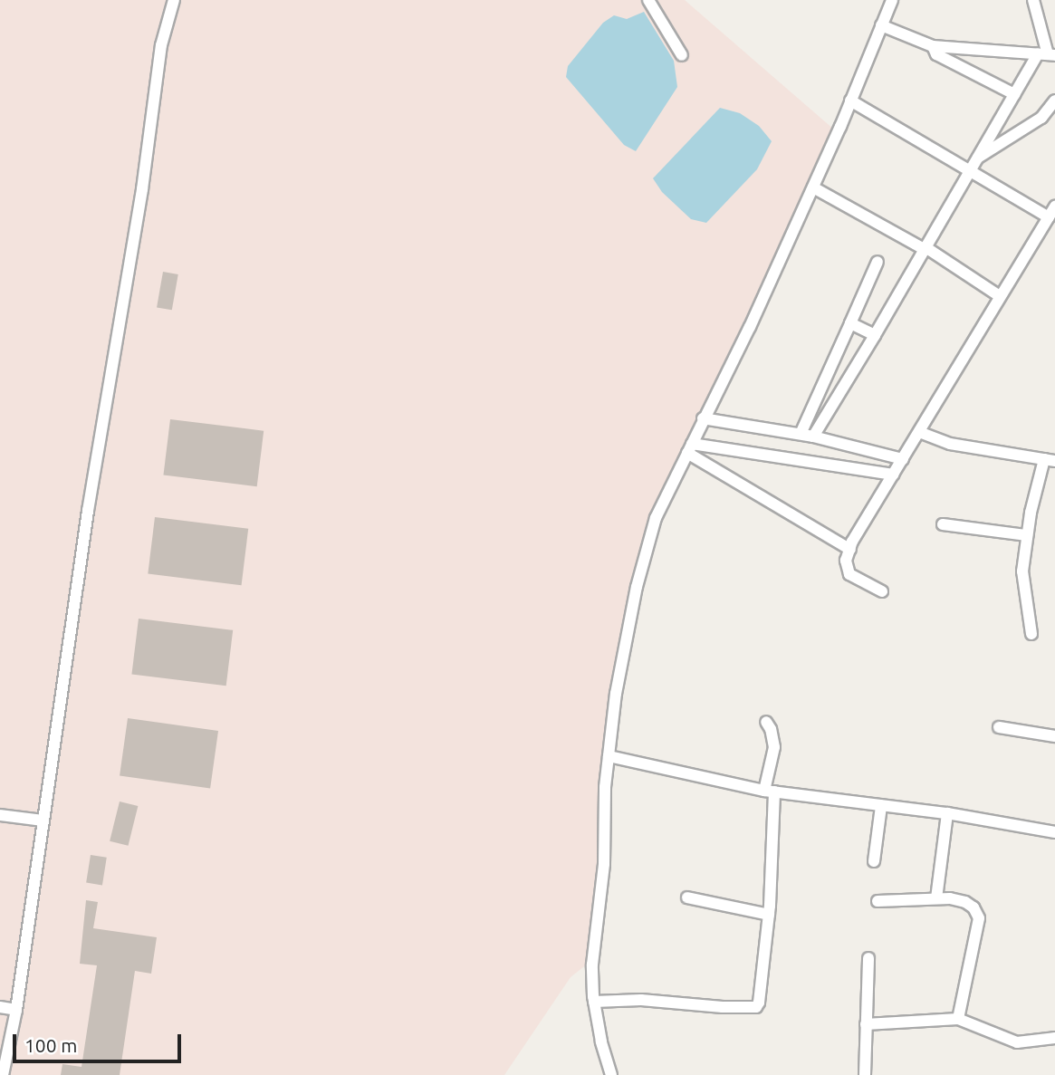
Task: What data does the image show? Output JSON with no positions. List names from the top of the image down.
{
  "scale_bar": "100 m"
}
